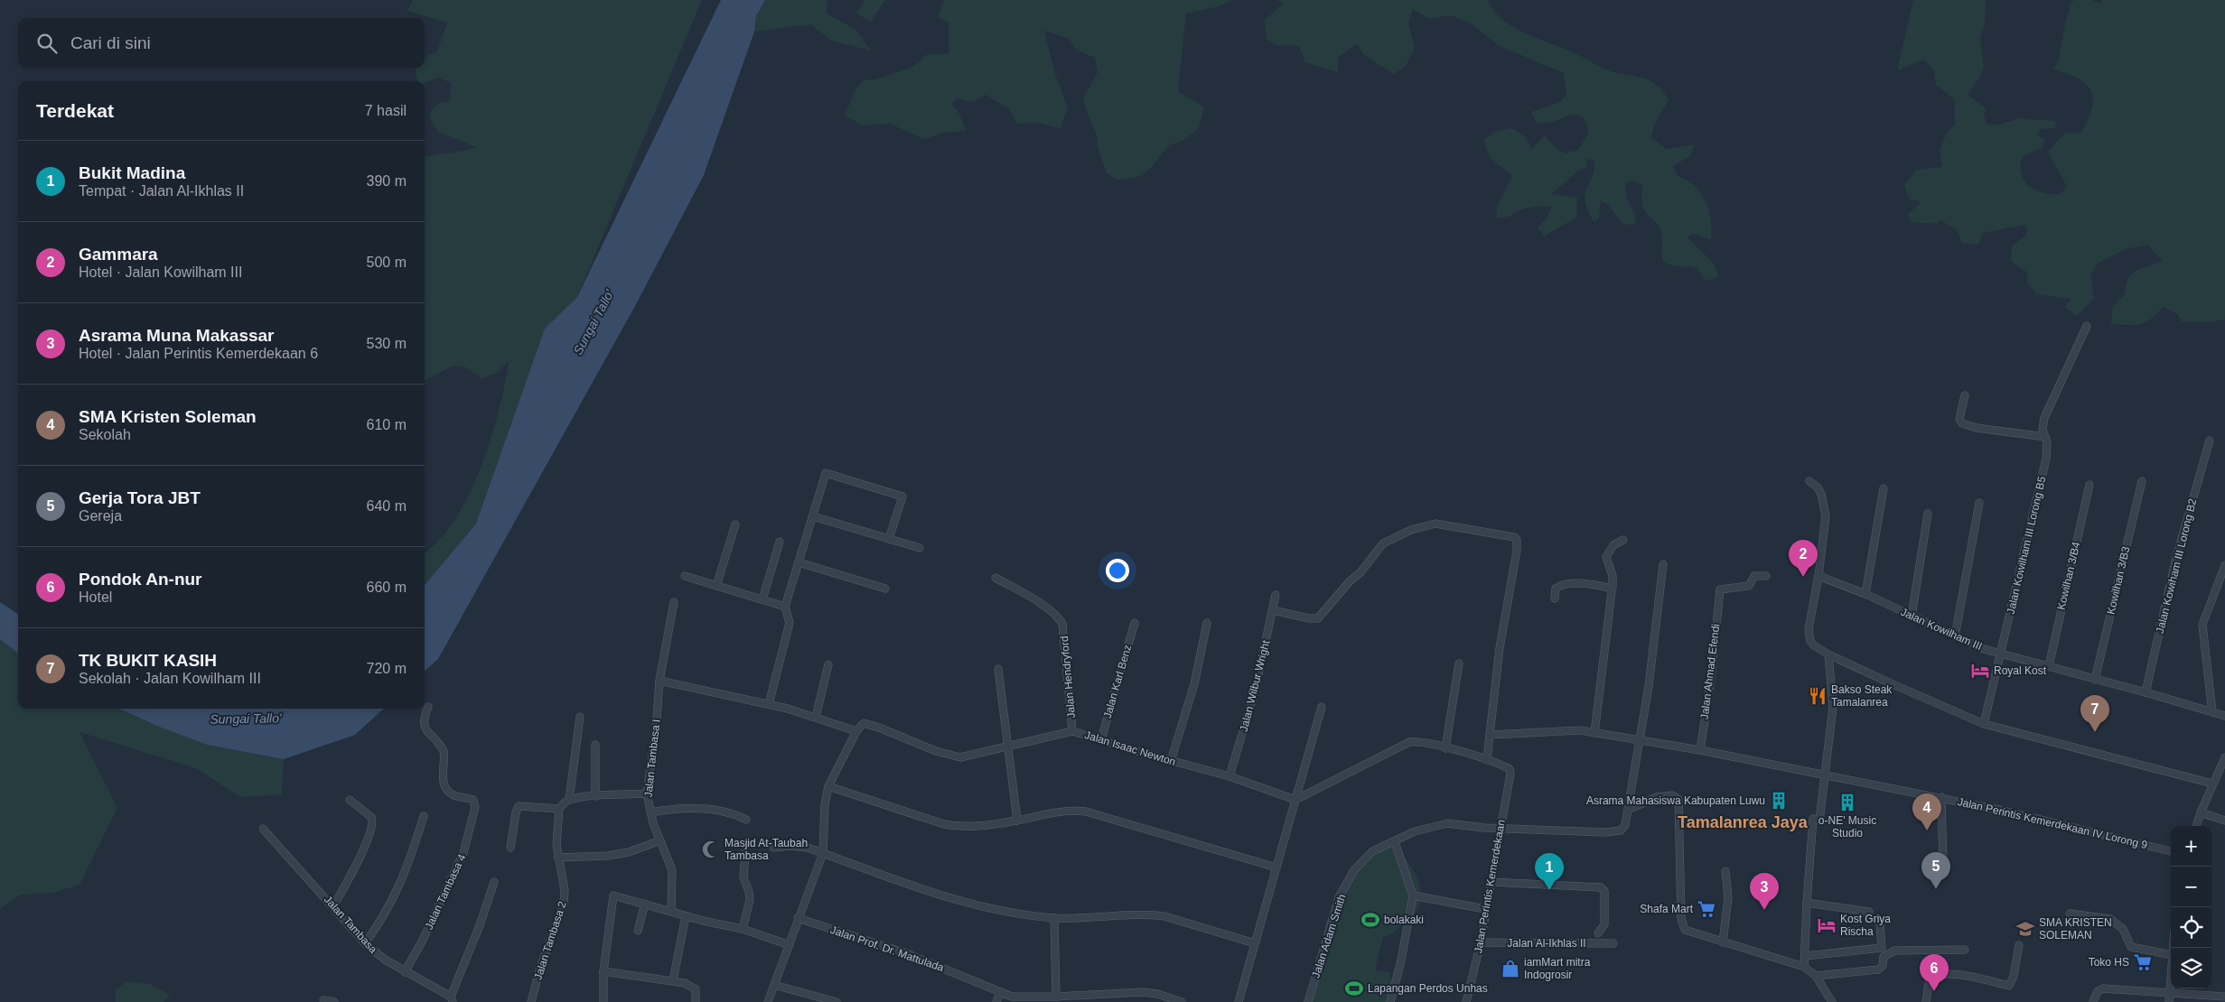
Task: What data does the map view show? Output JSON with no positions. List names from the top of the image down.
{
  "streets": {
    "street": [
      "Jalan Kowilham III Lorong B5",
      "Jalan Kowiham III Lorong B2",
      "Kowilhan 3/B4",
      "Kowilhan 3/B3",
      "Jalan Kowilham III",
      "Jalan Ahmad Efendi",
      "Jalan Hendryford",
      "Jalan Karl Benz",
      "Jalan Wilbur Wright",
      "Jalan Isaac Newton",
      "Jalan Tambasa I",
      "Jalan Perintis Kemerdekaan IV Lorong 9",
      "Jalan Perintis Kemerdekaan",
      "Jalan Tambasa 4",
      "Jalan Tambasa",
      "Jalan Adam Smith",
      "Jalan Tambasa 2",
      "Jalan Al-Ikhlas II",
      "Jalan Prof. Dr. Mattulada"
    ]
  },
  "crossings": [
    ["Jalan Kowilham III Lorong B5", "Jalan Kowilham III"],
    ["Jalan Kowiham III Lorong B2", "Jalan Kowilham III"],
    ["Kowilhan 3/B4", "Jalan Kowilham III"],
    ["Kowilhan 3/B3", "Jalan Kowilham III"],
    ["Jalan Ahmad Efendi", "Jalan Perintis Kemerdekaan IV Lorong 9"],
    ["Jalan Hendryford", "Jalan Isaac Newton"],
    ["Jalan Karl Benz", "Jalan Isaac Newton"],
    ["Jalan Wilbur Wright", "Jalan Isaac Newton"],
    ["Jalan Isaac Newton", "Jalan Tambasa I"],
    ["Jalan Perintis Kemerdekaan IV Lorong 9", "Jalan Adam Smith"],
    ["Jalan Perintis Kemerdekaan", "Jalan Adam Smith"],
    ["Jalan Perintis Kemerdekaan", "Jalan Al-Ikhlas II"],
    ["Jalan Tambasa 4", "Jalan Tambasa"]
  ],
  "districts": ["Tamalanrea Jaya"],
  "water": ["Sungai Tallo'"],
  "places": {
    "hotel": ["Royal Kost", "Kost Griya Rischa"],
    "restaurant": ["Bakso Steak Tamalanrea"],
    "building": ["Asrama Mahasiswa Kabupaten Luwu", "o-NE' Music Studio"],
    "mosque": ["Masjid At-Taubah Tambasa"],
    "supermarket": ["Shafa Mart", "Toko HS"],
    "sports": ["bolakaki", "Lapangan Perdos Unhas"],
    "school or university": ["SMA KRISTEN SOLEMAN"],
    "shop": ["iamMart mitra Indogrosir"]
  },
  "page": {
    "search": "Cari di sini",
    "heading": ["Terdekat", "7 hasil"],
    "list": [
      {
        "mark": "1",
        "name": "Bukit Madina",
        "note": "Tempat · Jalan Al-Ikhlas II",
        "value": "390 m"
      },
      {
        "mark": "2",
        "name": "Gammara",
        "note": "Hotel · Jalan Kowilham III",
        "value": "500 m"
      },
      {
        "mark": "3",
        "name": "Asrama Muna Makassar",
        "note": "Hotel · Jalan Perintis Kemerdekaan 6",
        "value": "530 m"
      },
      {
        "mark": "4",
        "name": "SMA Kristen Soleman",
        "note": "Sekolah",
        "value": "610 m"
      },
      {
        "mark": "5",
        "name": "Gerja Tora JBT",
        "note": "Gereja",
        "value": "640 m"
      },
      {
        "mark": "6",
        "name": "Pondok An-nur",
        "note": "Hotel",
        "value": "660 m"
      },
      {
        "mark": "7",
        "name": "TK BUKIT KASIH",
        "note": "Sekolah · Jalan Kowilham III",
        "value": "720 m"
      }
    ],
    "pins": [
      "2",
      "7",
      "4",
      "5",
      "1",
      "3",
      "6"
    ],
    "map_buttons": ["+", "−"]
  }
}
